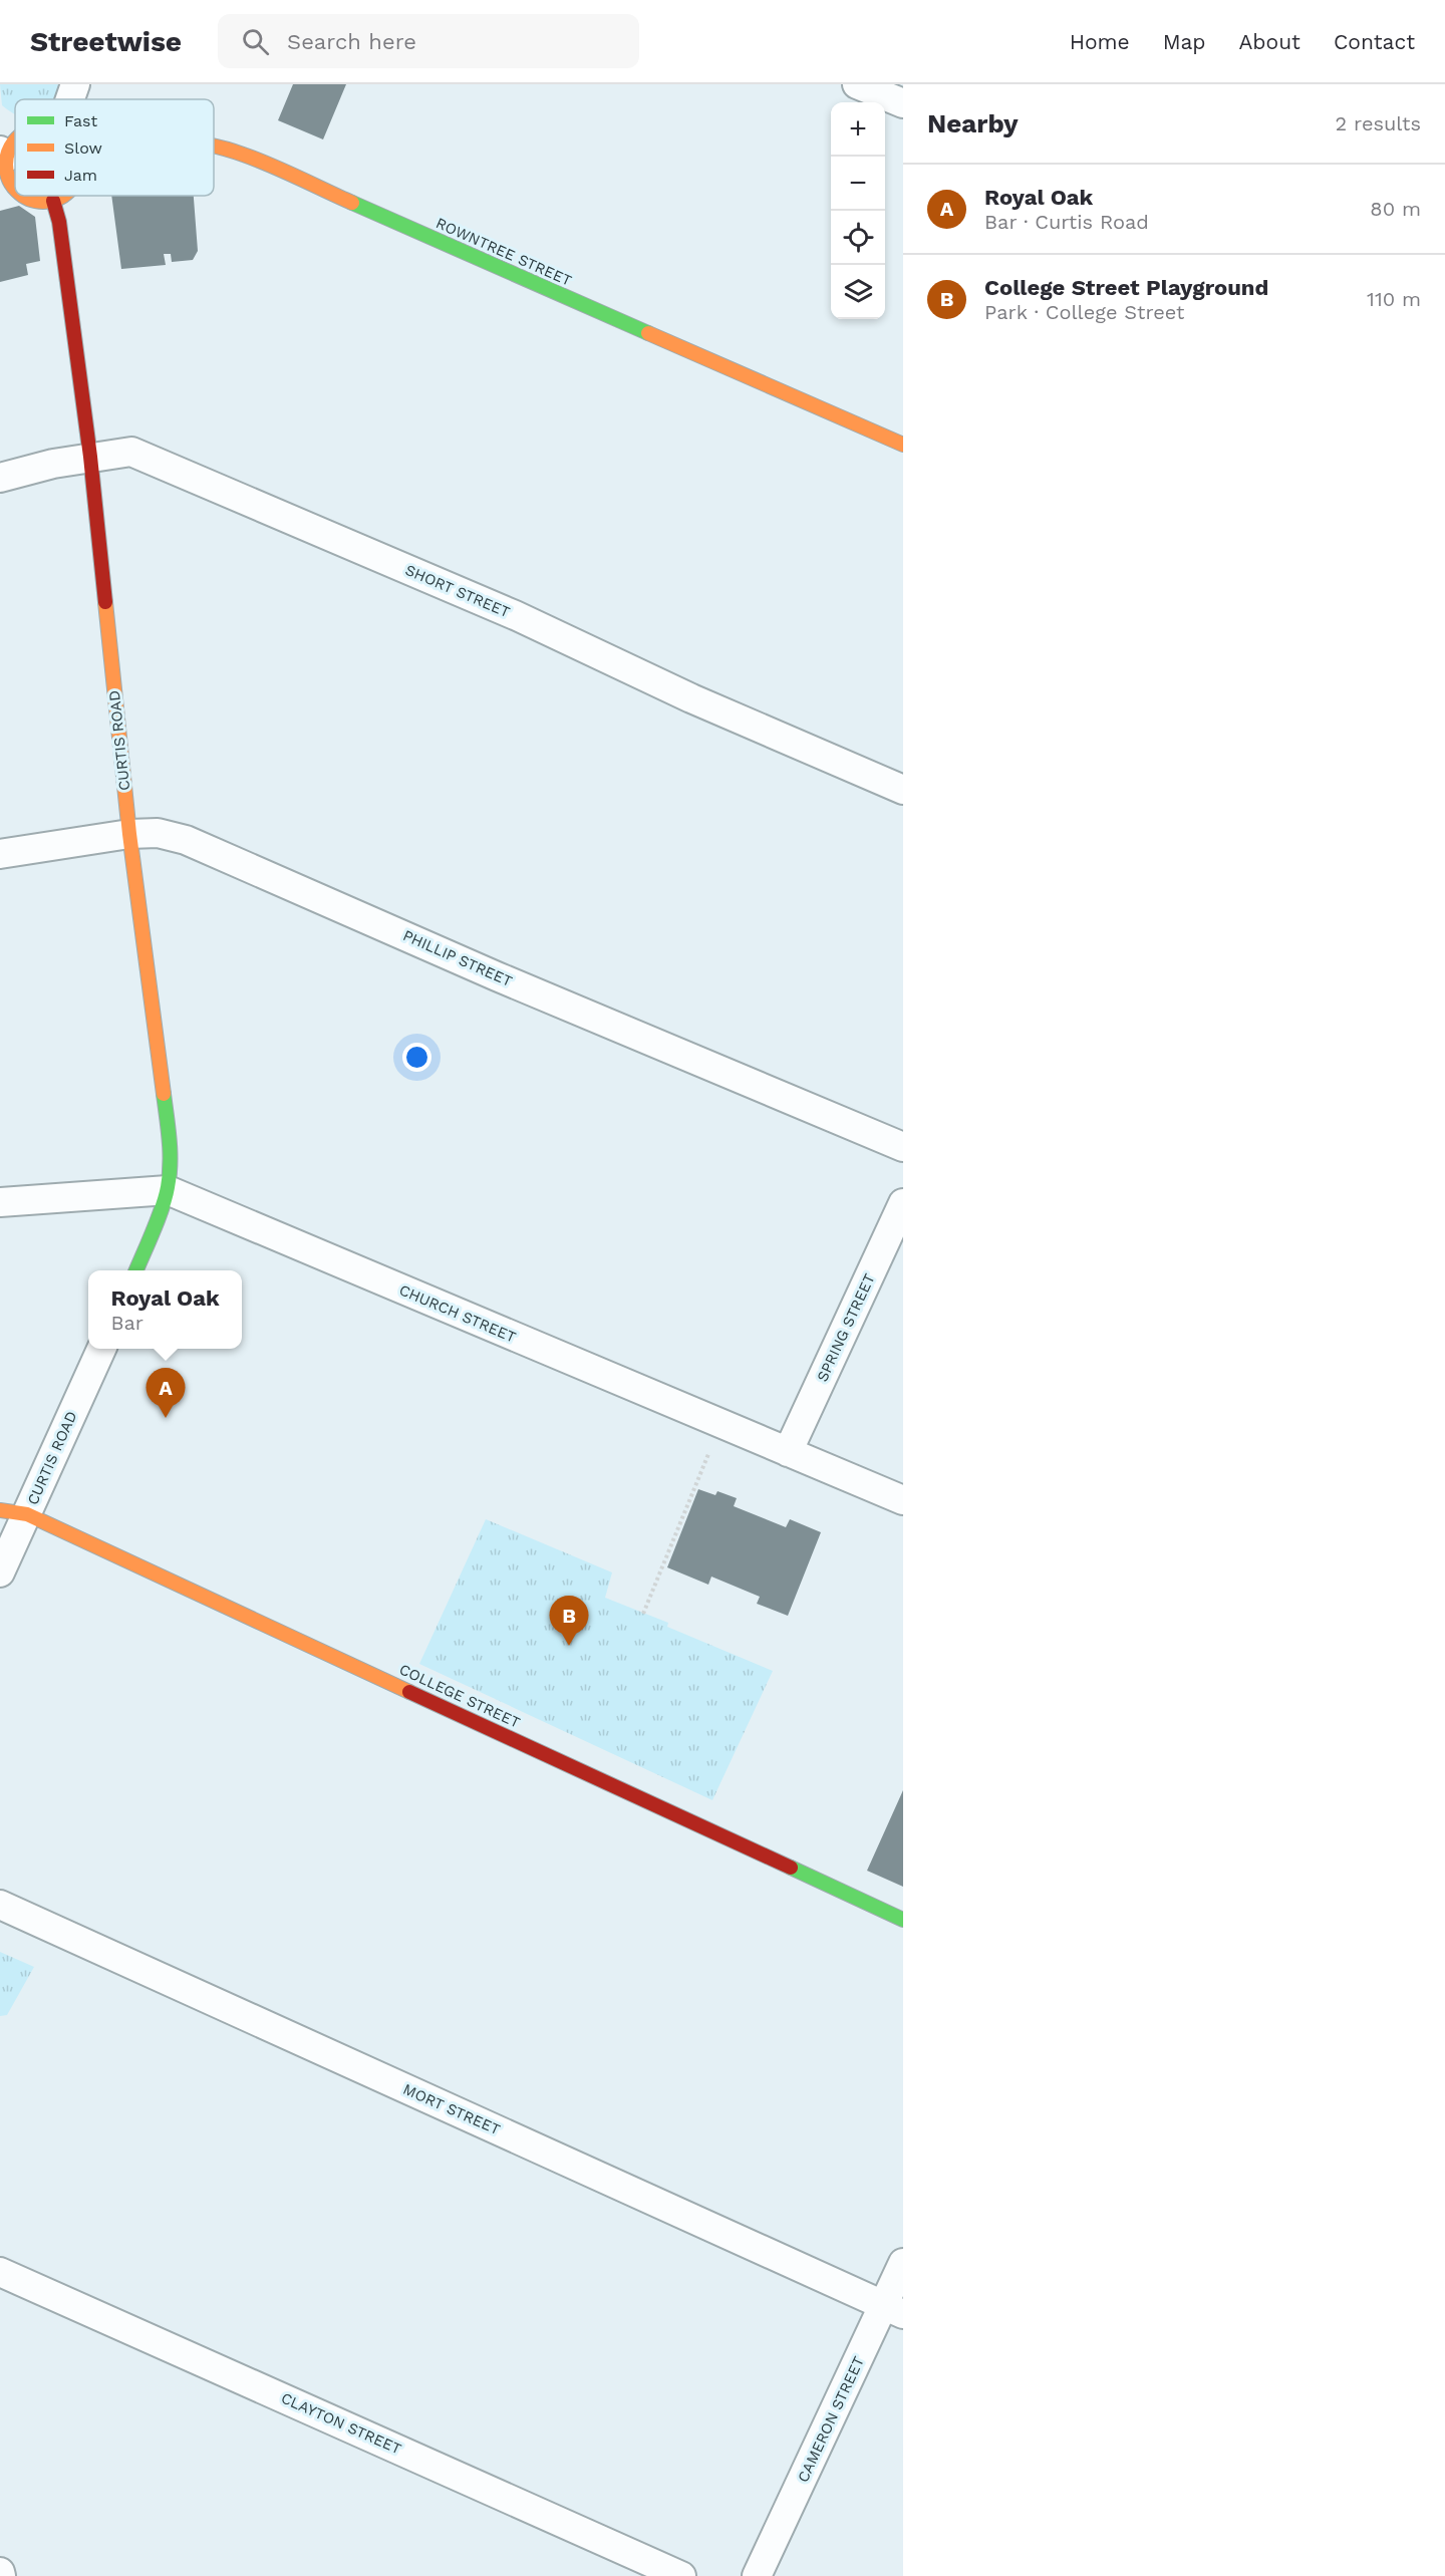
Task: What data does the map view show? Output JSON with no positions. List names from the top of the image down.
{
  "streets": {
    "street": [
      "ROWNTREE STREET",
      "SHORT STREET",
      "CURTIS ROAD",
      "PHILLIP STREET",
      "CHURCH STREET",
      "SPRING STREET",
      "COLLEGE STREET",
      "MORT STREET",
      "CAMERON STREET",
      "CLAYTON STREET"
    ]
  },
  "crossings": [
    ["SHORT STREET", "CURTIS ROAD"],
    ["CURTIS ROAD", "PHILLIP STREET"],
    ["CURTIS ROAD", "CHURCH STREET"],
    ["CURTIS ROAD", "COLLEGE STREET"],
    ["CHURCH STREET", "SPRING STREET"],
    ["MORT STREET", "CAMERON STREET"]
  ],
  "legend": ["Fast", "Slow", "Jam"],
  "page": {
    "header": "Streetwise",
    "search": "Search here",
    "nav": [
      "Home",
      "Map",
      "About",
      "Contact"
    ],
    "heading": ["Nearby", "2 results"],
    "map_buttons": ["+", "−"],
    "list": [
      {
        "mark": "A",
        "name": "Royal Oak",
        "note": "Bar · Curtis Road",
        "value": "80 m"
      },
      {
        "mark": "B",
        "name": "College Street Playground",
        "note": "Park · College Street",
        "value": "110 m"
      }
    ],
    "popup": ["Royal Oak", "Bar"],
    "pins": ["A", "B"]
  }
}
